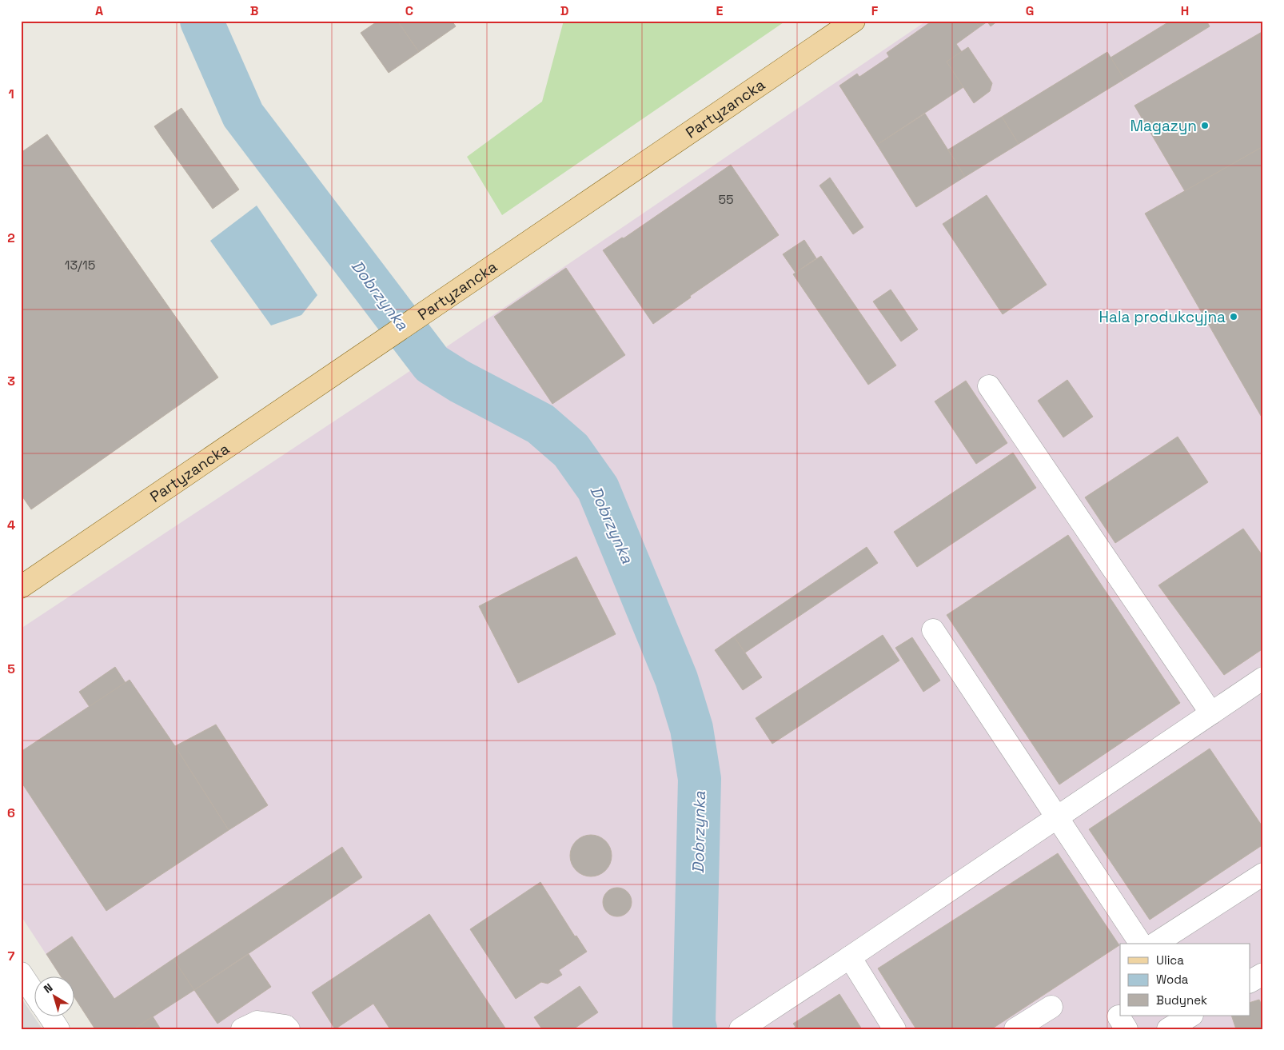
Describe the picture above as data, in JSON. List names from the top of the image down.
{
  "streets": {
    "main road": ["Partyzancka"]
  },
  "water": ["Dobrzynka"],
  "places": ["Magazyn", "Hala produkcyjna"],
  "house_numbers": ["55", "13/15"],
  "legend": ["Ulica", "Woda", "Budynek"],
  "north": "top left",
  "grid": {
    "columns": [
      "A",
      "B",
      "C",
      "D",
      "E",
      "F",
      "G",
      "H"
    ],
    "rows": [
      "1",
      "2",
      "3",
      "4",
      "5",
      "6",
      "7"
    ]
  }
}
